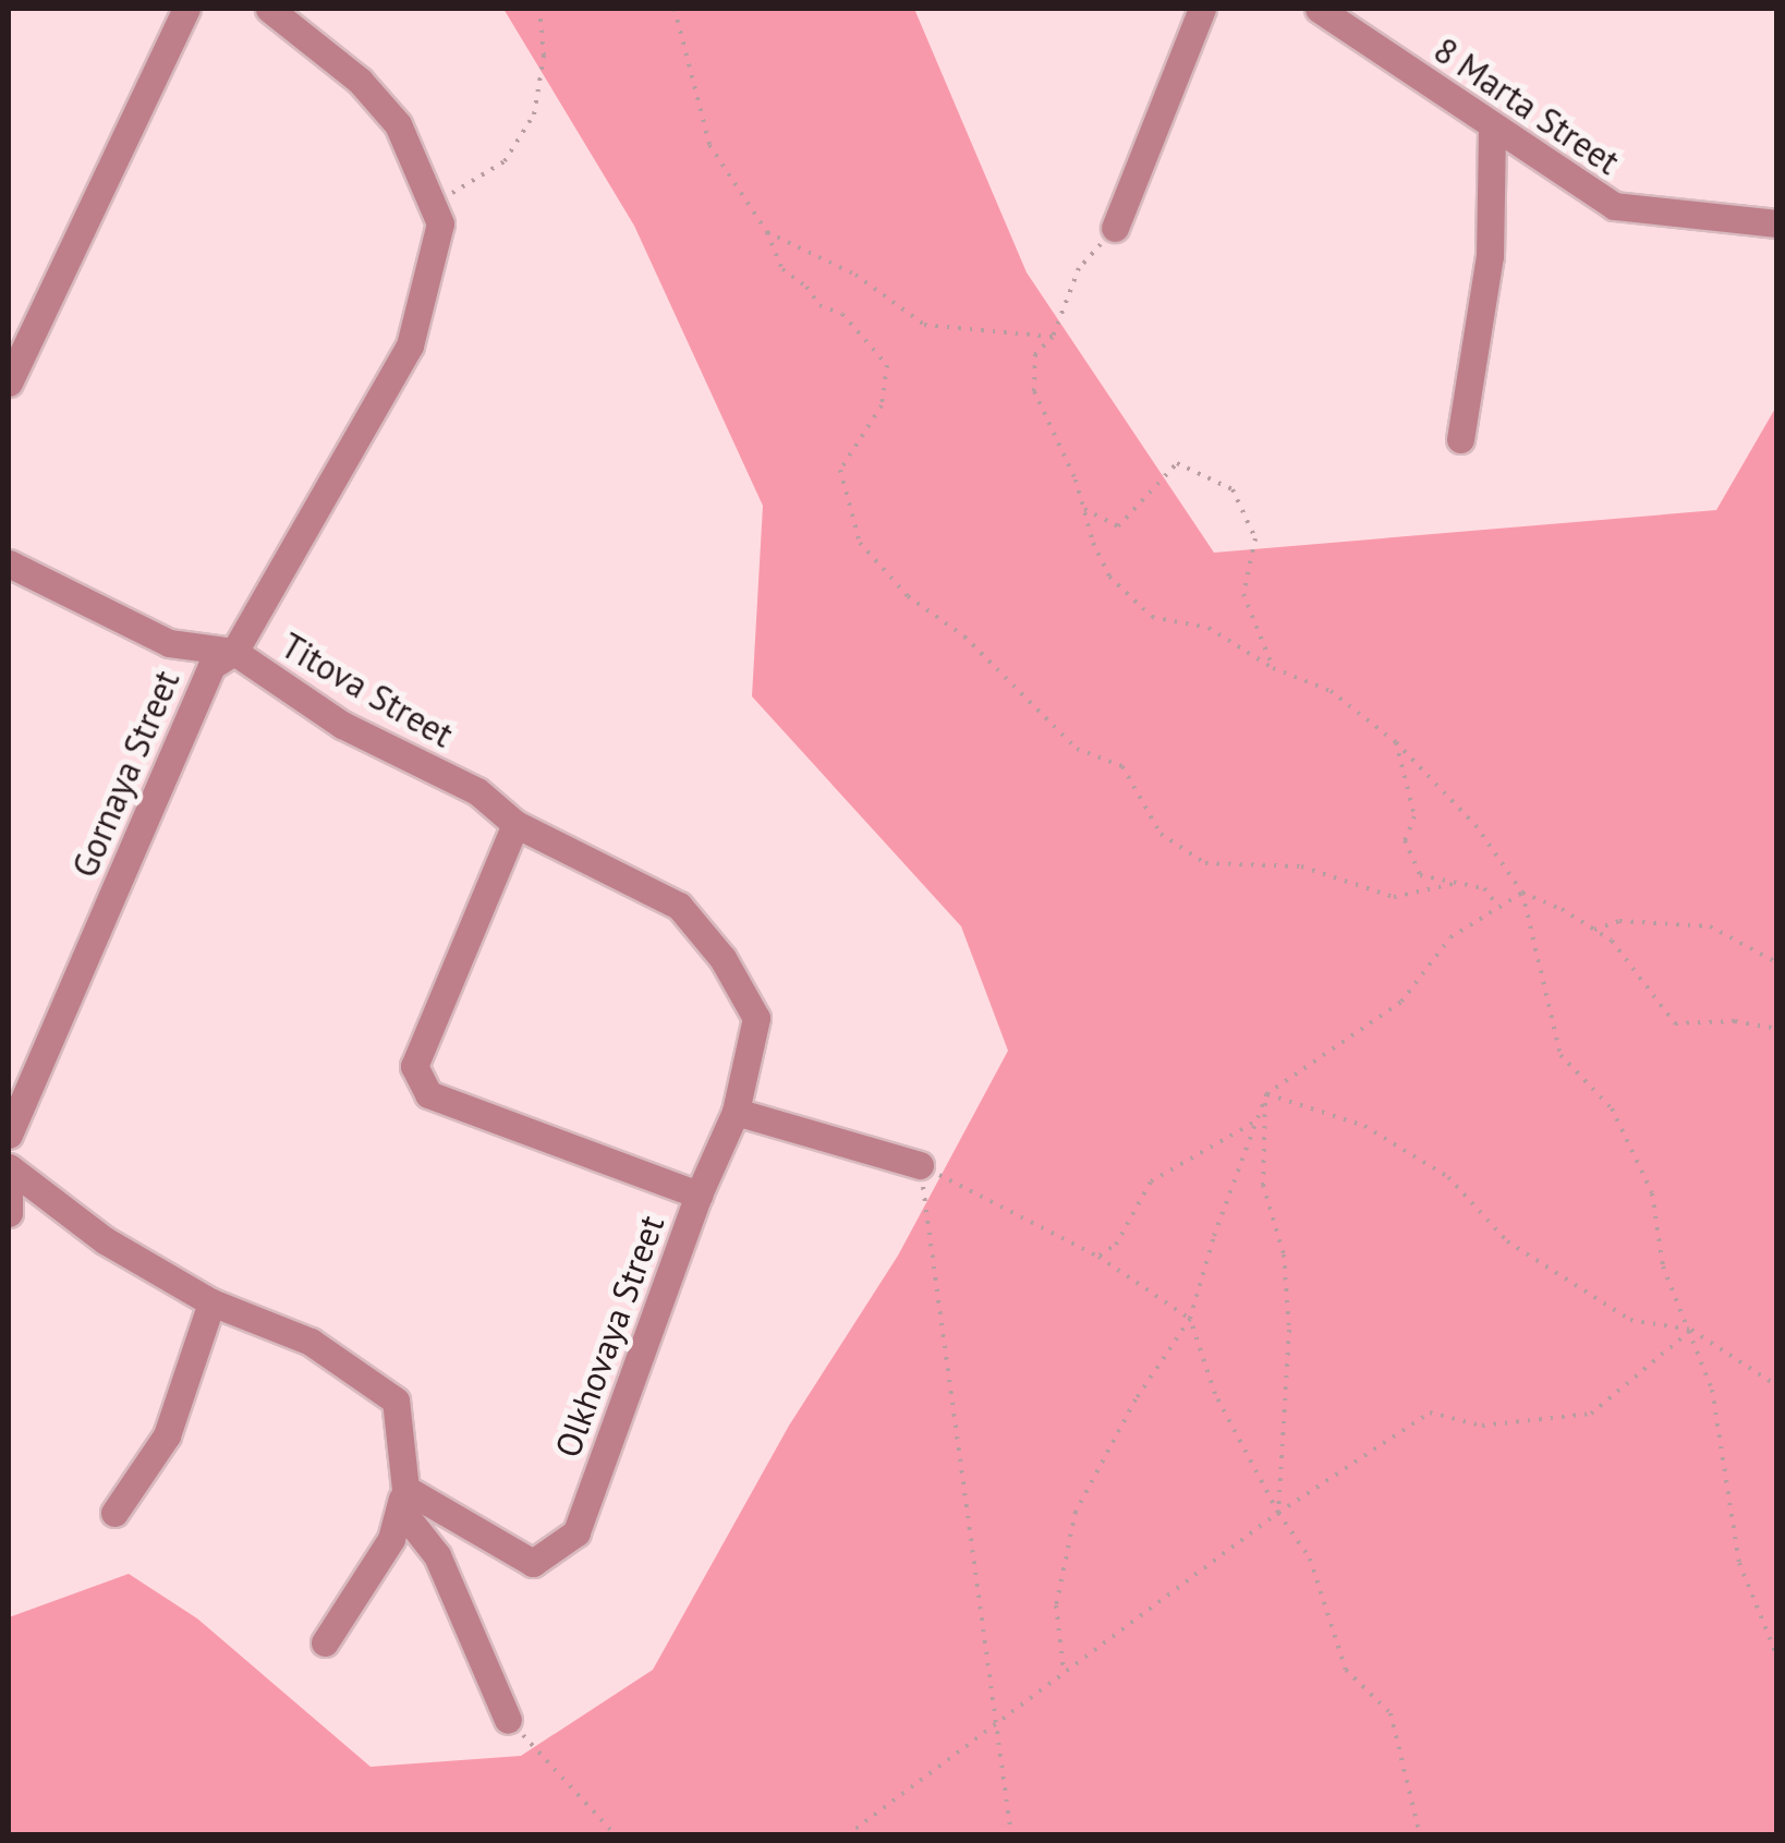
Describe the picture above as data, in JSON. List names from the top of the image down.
{
  "streets": {
    "street": [
      "8 Marta Street",
      "Titova Street",
      "Gornaya Street",
      "Olkhovaya Street"
    ]
  },
  "crossings": [
    ["Titova Street", "Gornaya Street"],
    ["Titova Street", "Olkhovaya Street"]
  ]
}
